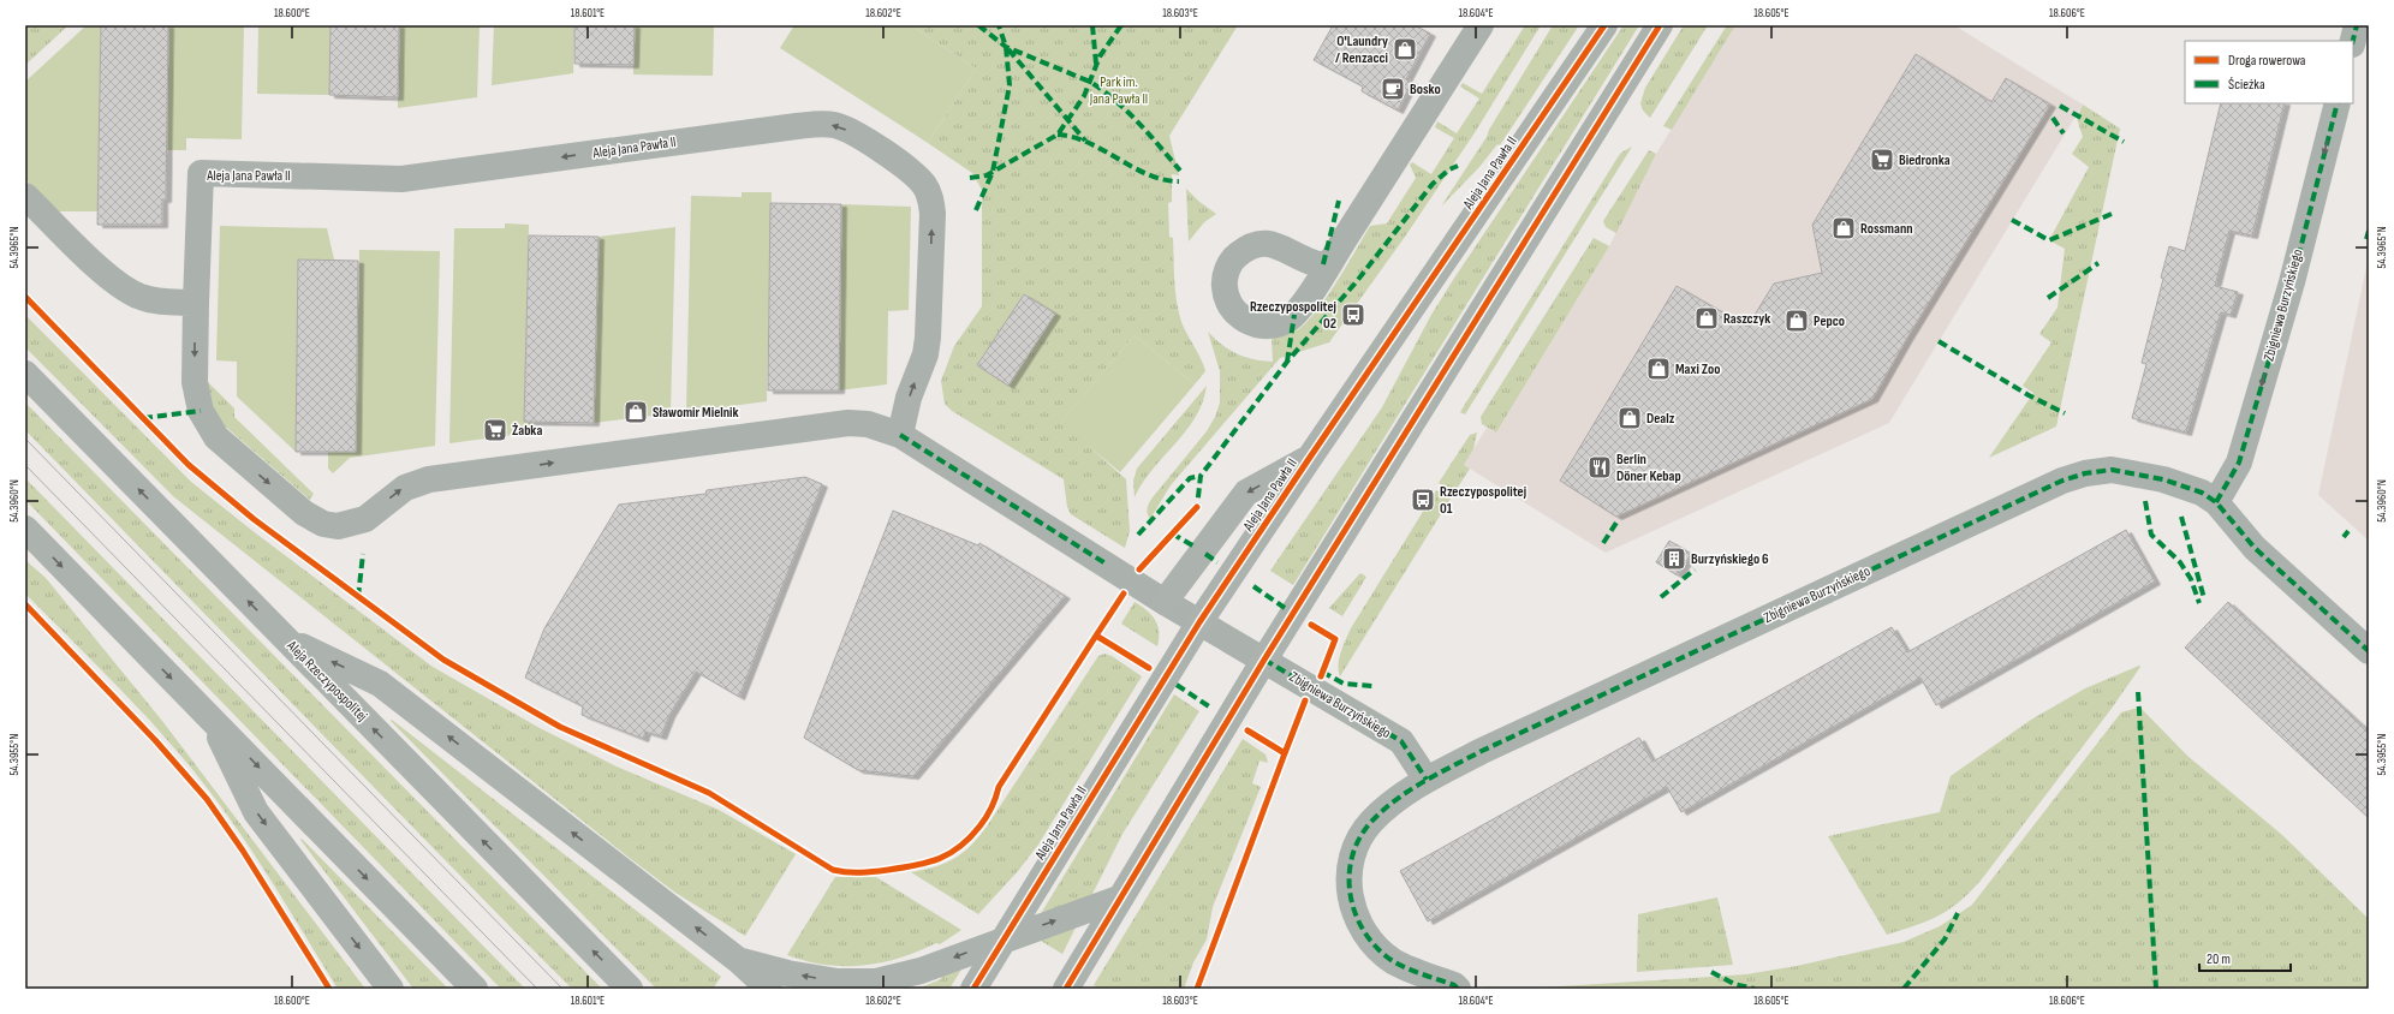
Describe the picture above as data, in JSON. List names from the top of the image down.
{
  "streets": {
    "main road": ["Aleja Jana Pawła II", "Aleja Rzeczypospolitej"],
    "street": ["Zbigniewa Burzyńskiego"]
  },
  "crossings": [
    ["Aleja Jana Pawła II", "Zbigniewa Burzyńskiego"]
  ],
  "parks": ["Park im. Jana Pawła II"],
  "places": {
    "shop": [
      "O'Laundry / Renzacci",
      "Rossmann",
      "Raszczyk",
      "Pepco",
      "Maxi Zoo",
      "Sławomir Mielnik",
      "Dealz"
    ],
    "cafe": ["Bosko"],
    "supermarket": ["Biedronka", "Żabka"],
    "bus stop": ["Rzeczypospolitej 02", "Rzeczypospolitej 01"],
    "restaurant": ["Berlin Döner Kebap"],
    "building": ["Burzyńskiego 6"]
  },
  "legend": ["Droga rowerowa", "Ścieżka"],
  "scale_bar": "20 m",
  "coordinates": [
    "18.600°E",
    "18.601°E",
    "18.602°E",
    "18.603°E",
    "18.604°E",
    "18.605°E",
    "18.606°E",
    "54.3965°N",
    "54.3960°N",
    "54.3955°N"
  ]
}
